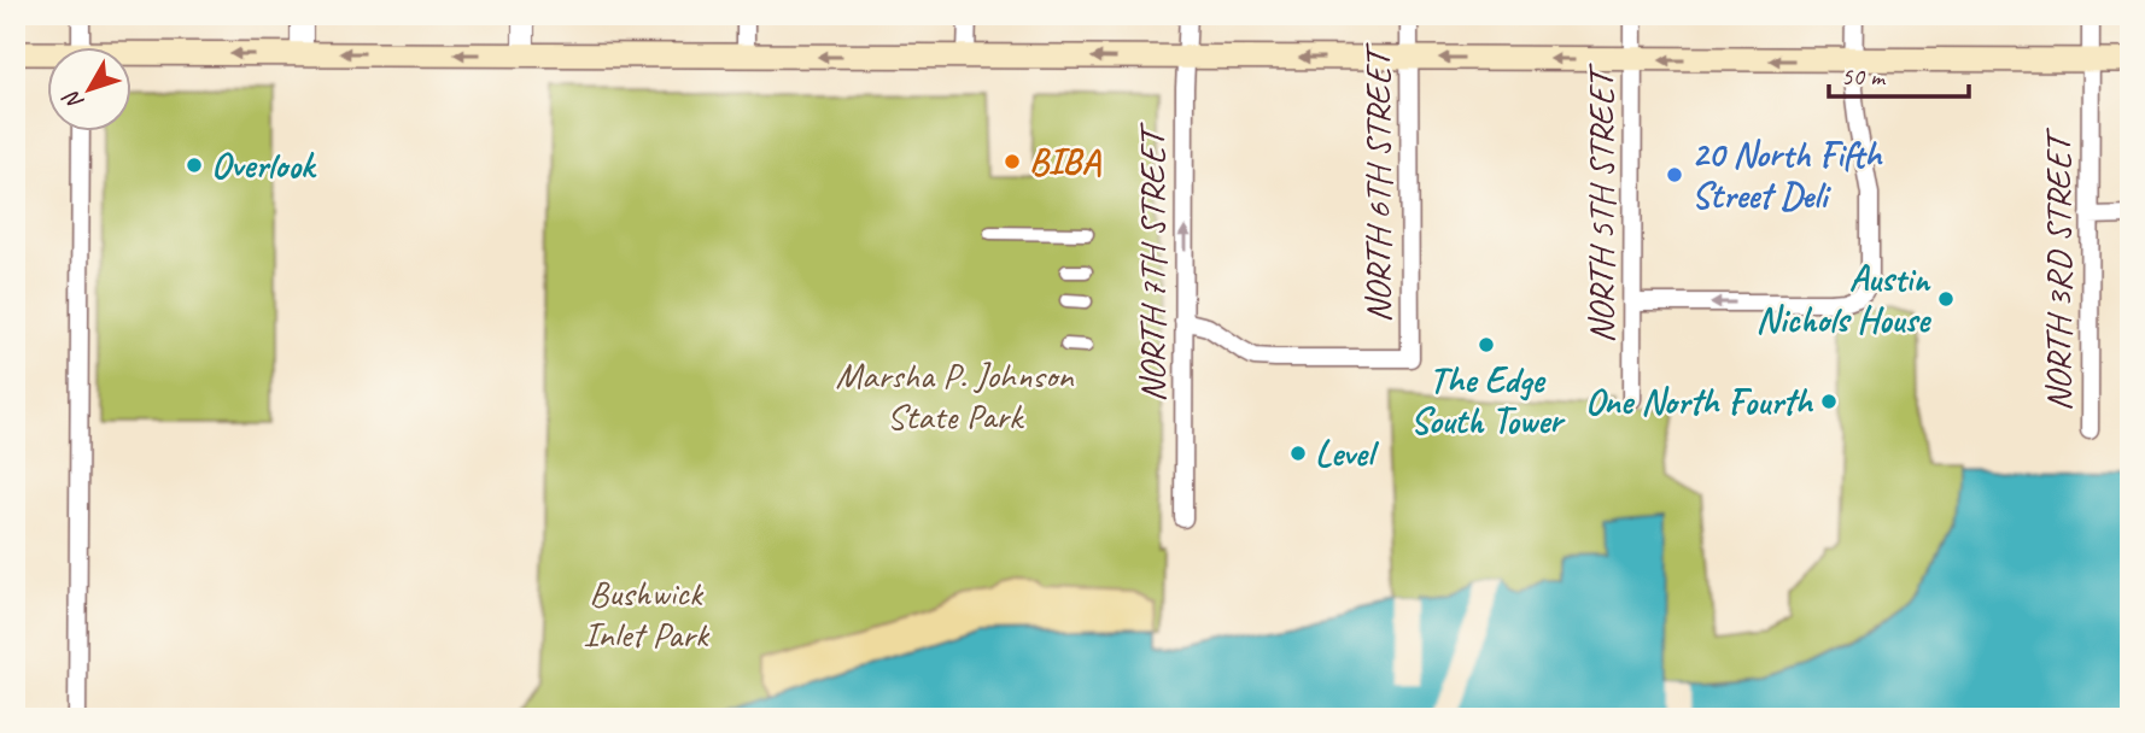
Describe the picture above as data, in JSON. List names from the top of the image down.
{
  "streets": {
    "street": [
      "NORTH 6TH STREET",
      "NORTH 5TH STREET",
      "NORTH 7TH STREET",
      "NORTH 3RD STREET"
    ]
  },
  "crossings": [
    ["NORTH 6TH STREET", "NORTH 7TH STREET"]
  ],
  "one_way": ["NORTH 7TH STREET"],
  "parks": ["Marsha P. Johnson State Park", "Bushwick Inlet Park"],
  "places": [
    "BIBA",
    "Overlook",
    "20 North Fifth Street Deli",
    "Austin Nichols House",
    "The Edge South Tower",
    "One North Fourth",
    "Level"
  ],
  "scale_bar": "50 m",
  "north": "bottom left"
}
